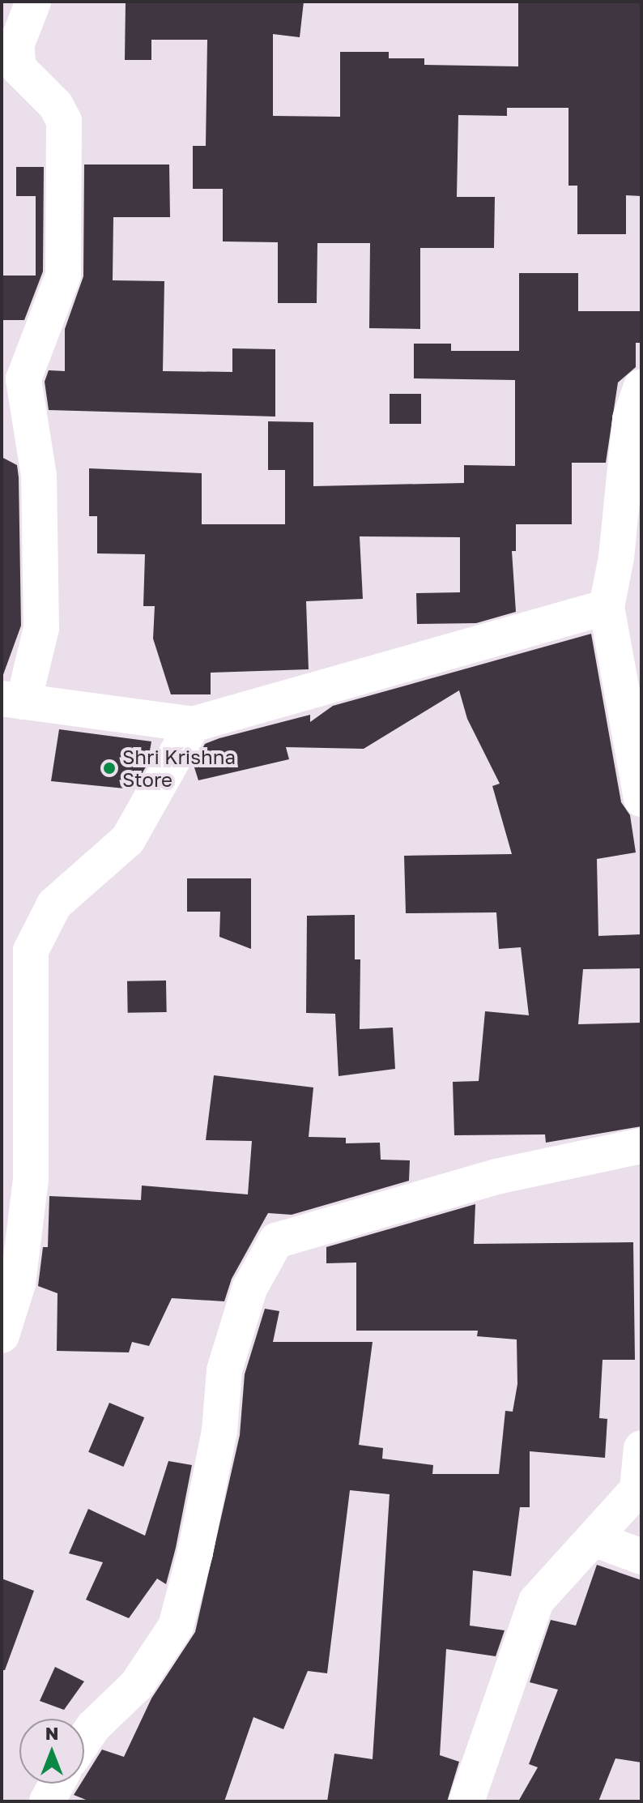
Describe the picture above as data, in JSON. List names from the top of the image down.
{
  "places": ["Shri Krishna Store"],
  "north": "top"
}
